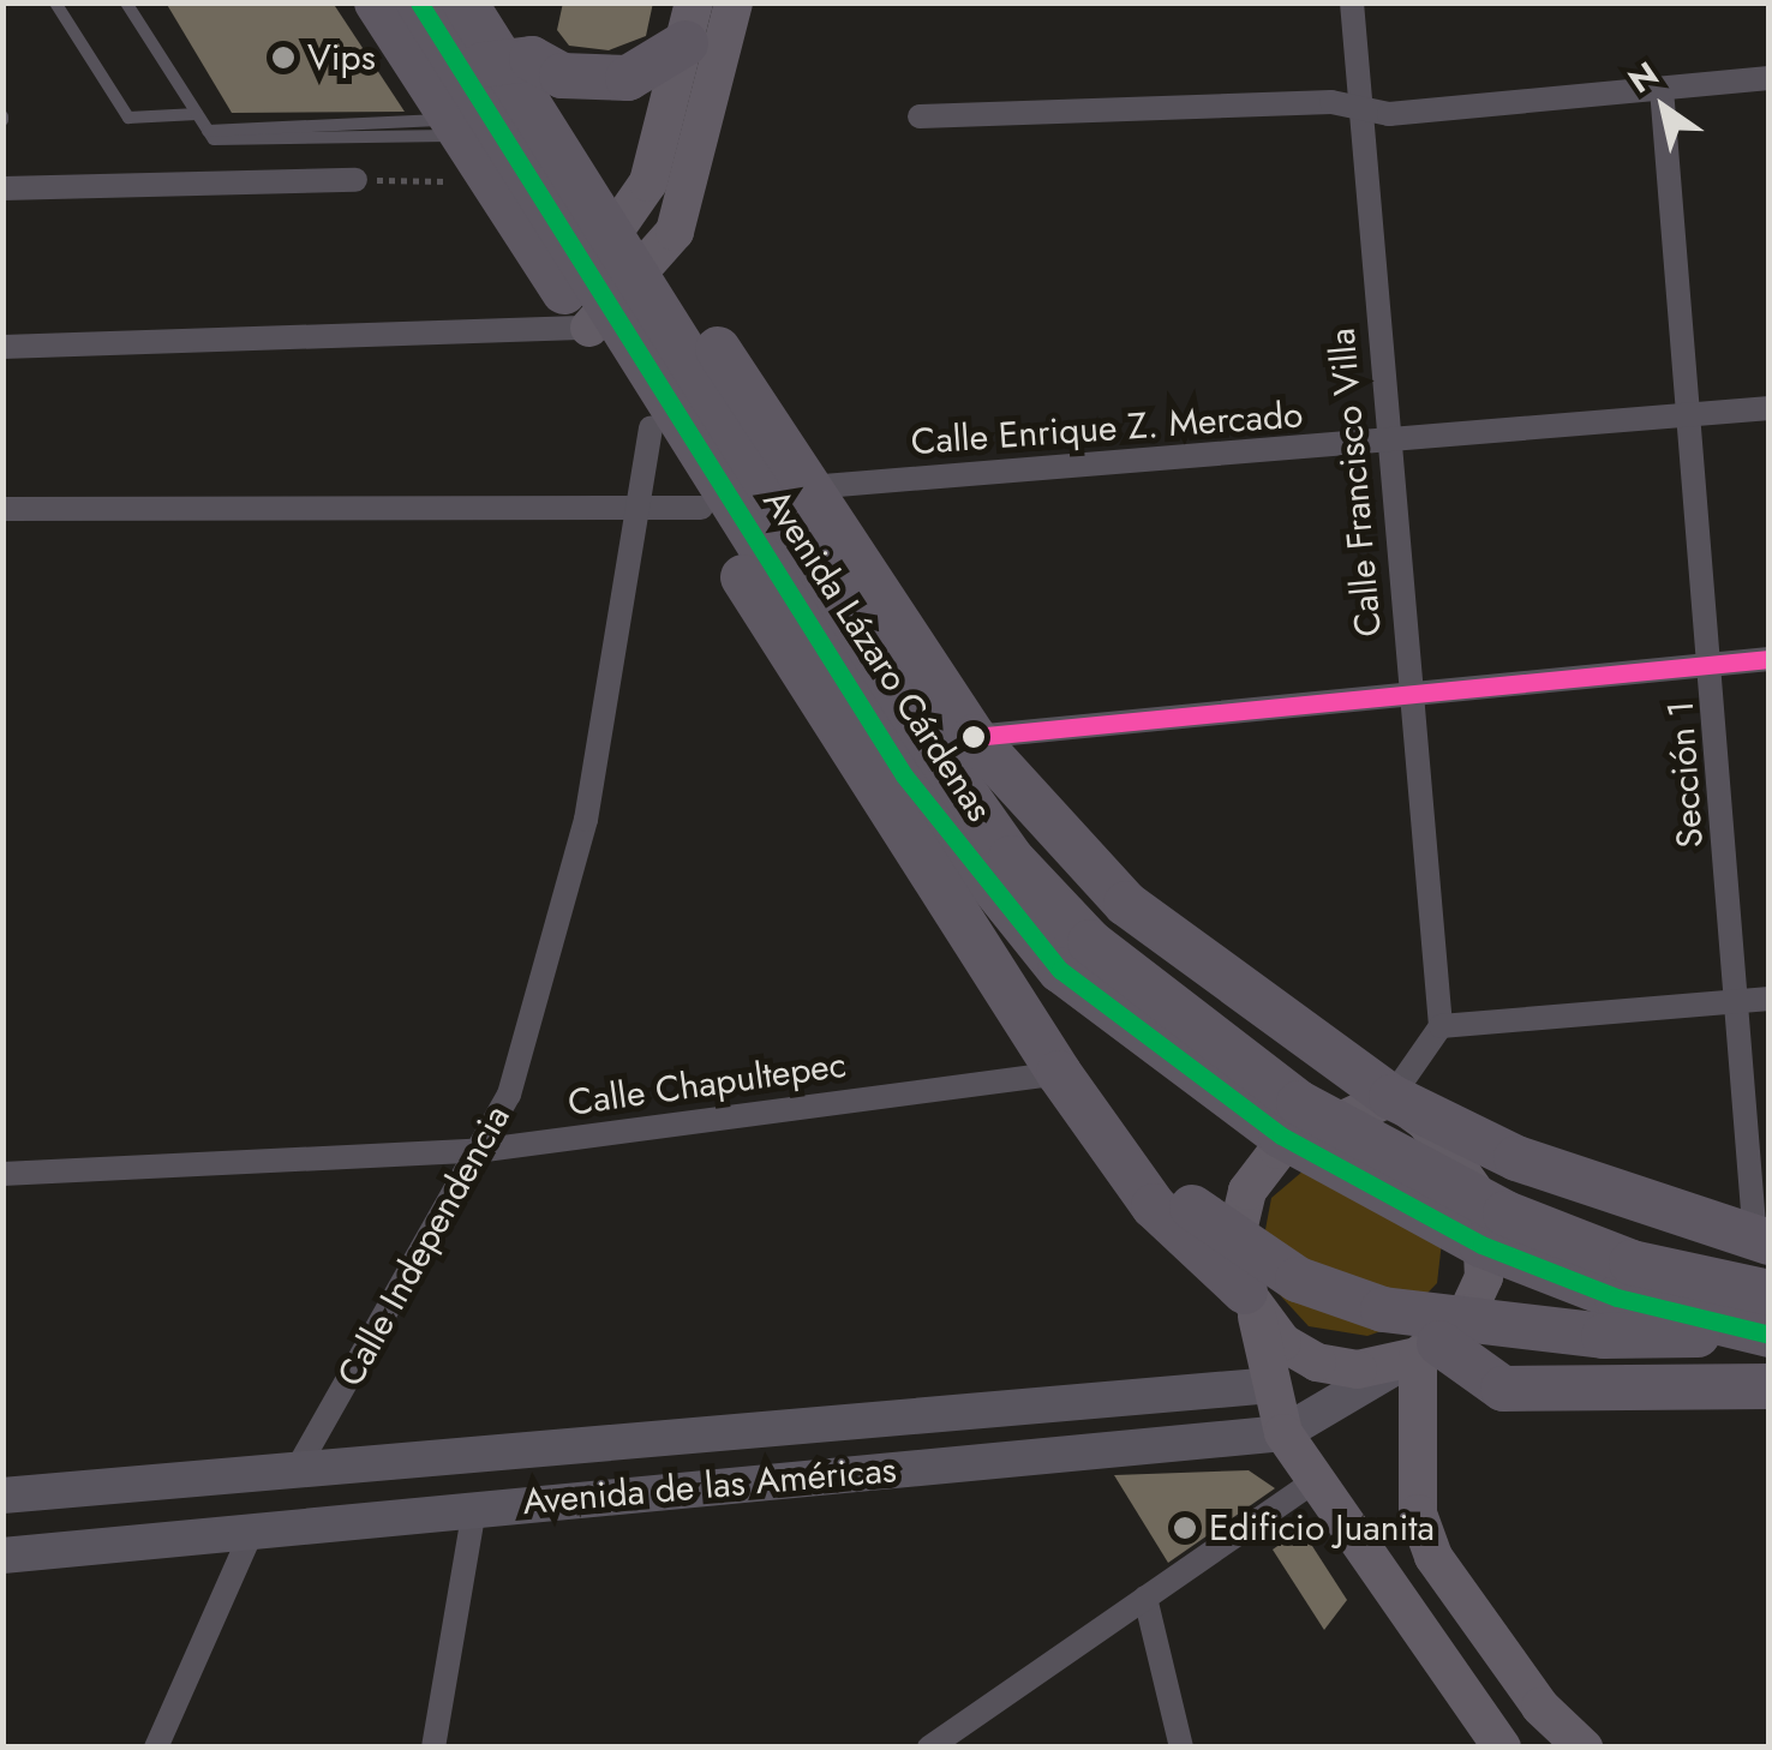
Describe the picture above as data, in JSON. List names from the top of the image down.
{
  "streets": {
    "highway": ["Avenida Lázaro Cárdenas"],
    "main road": ["Calle Independencia", "Avenida de las Américas"],
    "street": [
      "Calle Enrique Z. Mercado",
      "Calle Francisco Villa",
      "Sección 1",
      "Calle Chapultepec"
    ]
  },
  "crossings": [
    ["Calle Enrique Z. Mercado", "Calle Francisco Villa"],
    ["Calle Enrique Z. Mercado", "Sección 1"],
    ["Calle Chapultepec", "Calle Independencia"],
    ["Calle Independencia", "Avenida de las Américas"]
  ],
  "places": ["Vips", "Edificio Juanita"],
  "north": "top left"
}
